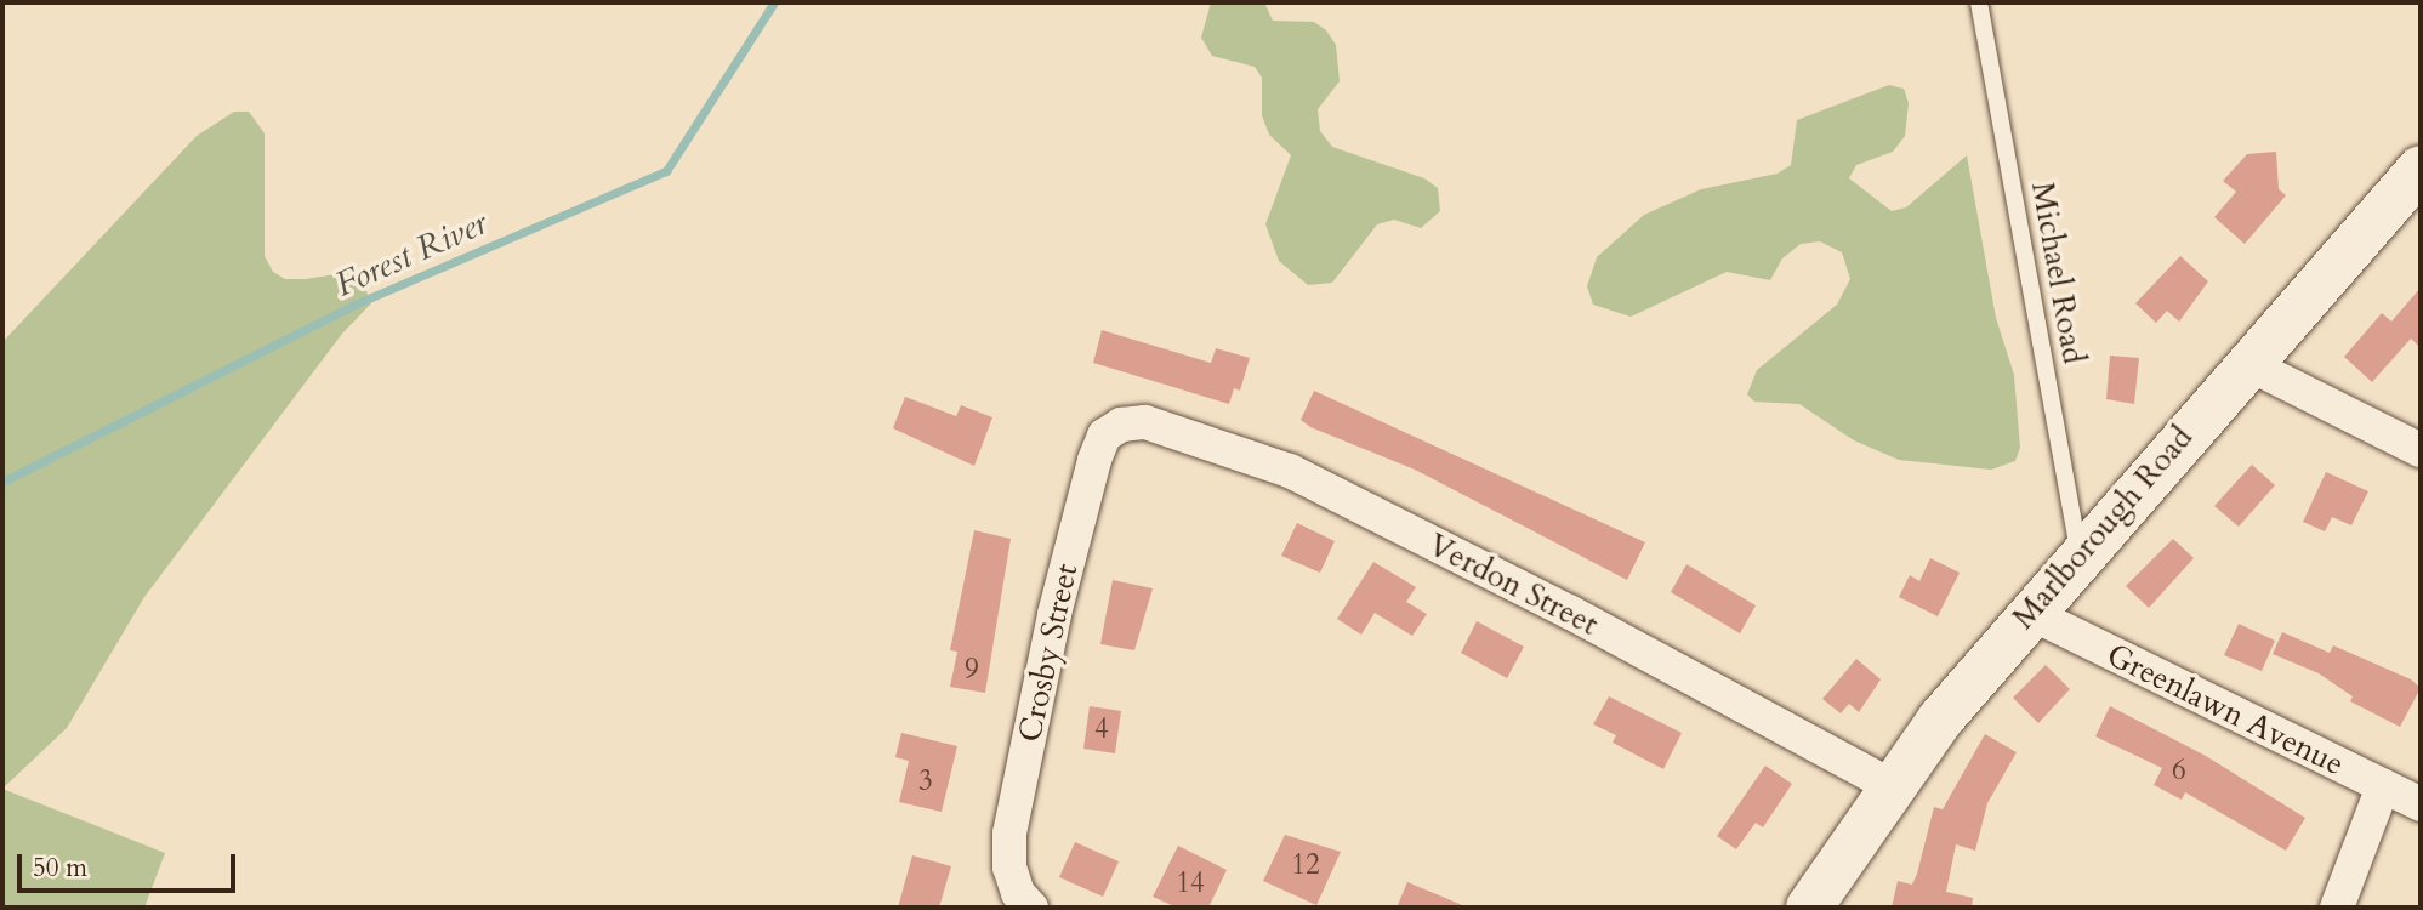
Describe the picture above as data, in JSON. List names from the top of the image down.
{
  "streets": {
    "street": [
      "Marlborough Road",
      "Verdon Street",
      "Crosby Street",
      "Greenlawn Avenue"
    ],
    "lane": ["Michael Road"]
  },
  "crossings": [
    ["Michael Road", "Marlborough Road"],
    ["Marlborough Road", "Verdon Street"],
    ["Marlborough Road", "Greenlawn Avenue"],
    ["Verdon Street", "Crosby Street"]
  ],
  "water": ["Forest River"],
  "house_numbers": [
    "9",
    "4",
    "6",
    "3",
    "12",
    "14"
  ],
  "scale_bar": "50 m"
}
